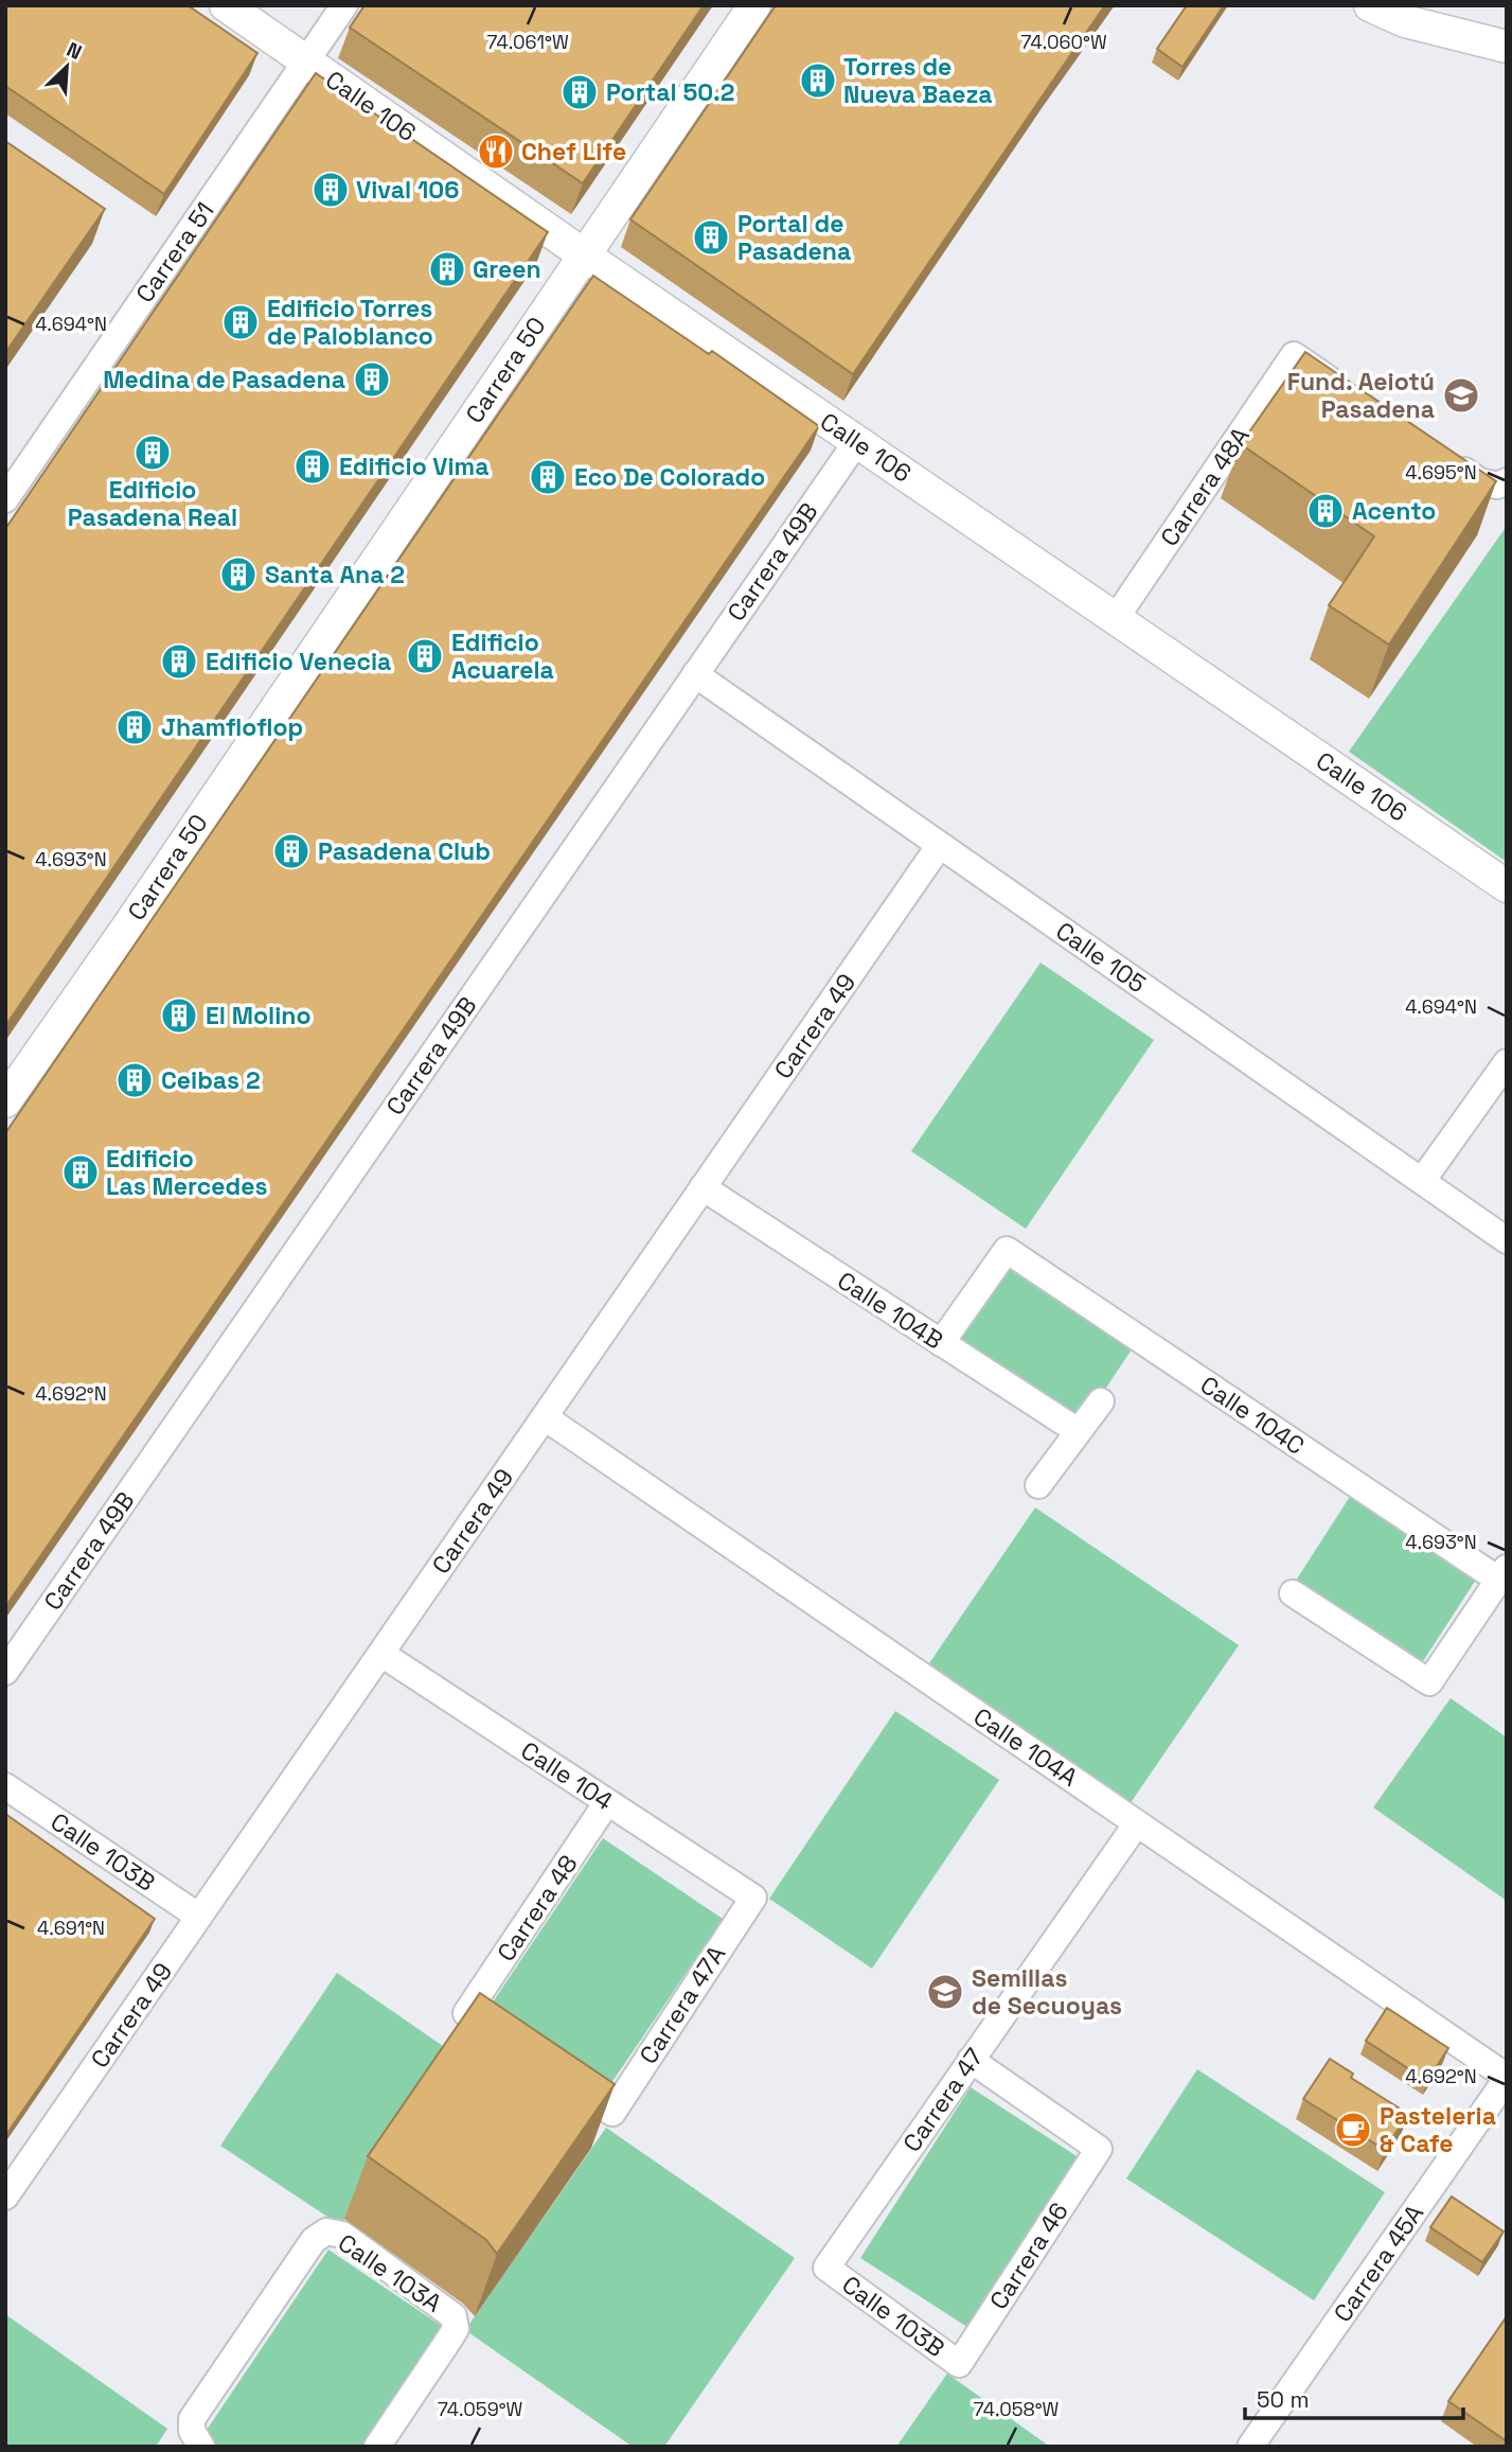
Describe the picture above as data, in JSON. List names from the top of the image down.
{
  "streets": {
    "street": [
      "Calle 106",
      "Carrera 51",
      "Carrera 50",
      "Carrera 48A",
      "Carrera 49B",
      "Calle 105",
      "Carrera 49",
      "Calle 104B",
      "Calle 104C",
      "Calle 104A",
      "Calle 104",
      "Calle 103B",
      "Carrera 48",
      "Carrera 47A",
      "Carrera 47",
      "Carrera 46",
      "Carrera 45A",
      "Calle 103A"
    ]
  },
  "crossings": [
    ["Calle 106", "Carrera 51"],
    ["Calle 106", "Carrera 50"],
    ["Calle 106", "Carrera 48A"],
    ["Calle 106", "Carrera 49B"],
    ["Carrera 49B", "Calle 105"],
    ["Calle 105", "Carrera 49"],
    ["Carrera 49", "Calle 104B"],
    ["Carrera 49", "Calle 104A"],
    ["Carrera 49", "Calle 104"],
    ["Carrera 49", "Calle 103B"],
    ["Calle 104B", "Calle 104C"],
    ["Calle 104A", "Carrera 47"],
    ["Calle 104A", "Carrera 45A"],
    ["Calle 104", "Carrera 48"],
    ["Calle 104", "Carrera 47A"],
    ["Calle 103B", "Carrera 47"],
    ["Calle 103B", "Carrera 46"],
    ["Carrera 47", "Carrera 46"]
  ],
  "places": {
    "building": [
      "Torres de Nueva Baeza",
      "Portal 50.2",
      "Vival 106",
      "Portal de Pasadena",
      "Green",
      "Edificio Torres de Paloblanco",
      "Medina de Pasadena",
      "Edificio Pasadena Real",
      "Edificio Vima",
      "Eco De Colorado",
      "Acento",
      "Santa Ana 2",
      "Edificio Acuarela",
      "Edificio Venecia",
      "Jhamfloflop",
      "Pasadena Club",
      "El Molino",
      "Ceibas 2",
      "Edificio Las Mercedes"
    ],
    "restaurant": ["Chef Life"],
    "school or university": ["Fund. Aeiotú Pasadena", "Semillas de Secuoyas"],
    "cafe": ["Pasteleria & Cafe"]
  },
  "scale_bar": "50 m",
  "north": "top right",
  "coordinates": [
    "74.061°W",
    "74.060°W",
    "4.694°N",
    "4.695°N",
    "4.693°N",
    "4.692°N",
    "4.691°N",
    "74.059°W",
    "74.058°W"
  ]
}
